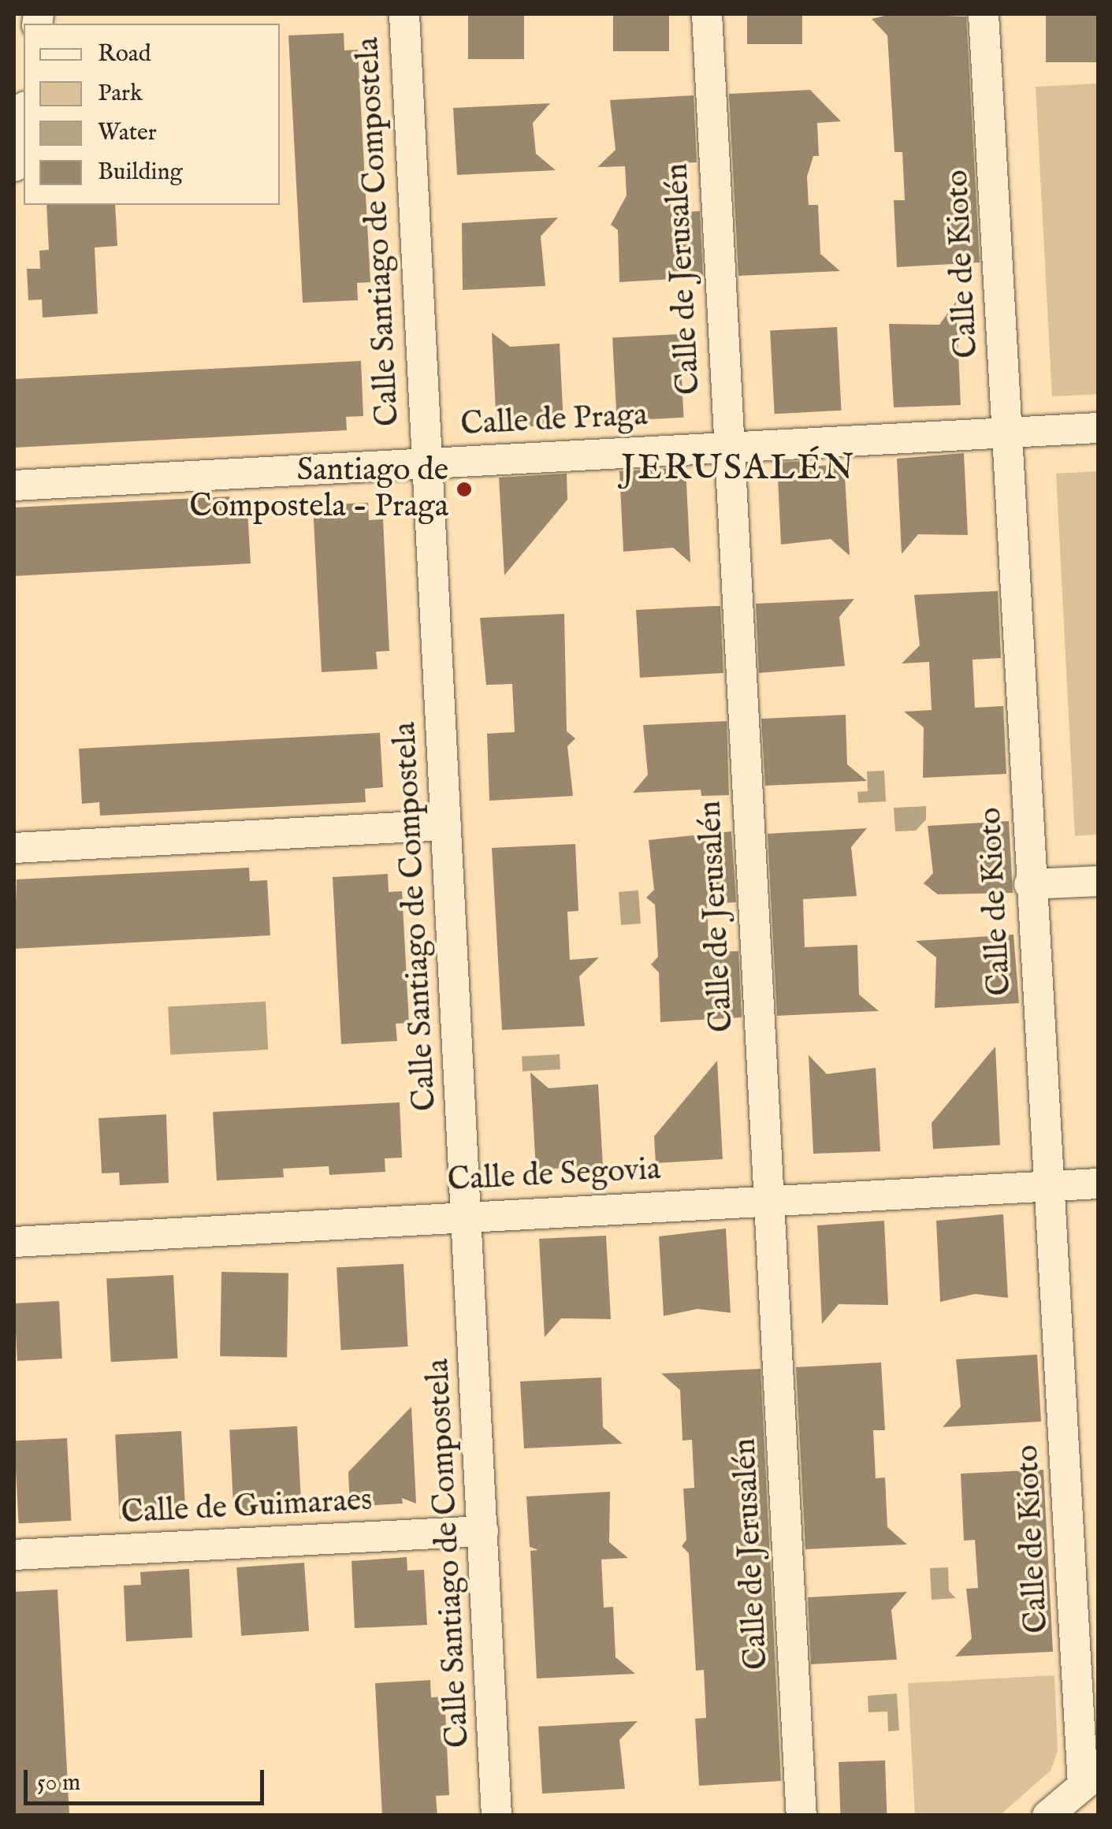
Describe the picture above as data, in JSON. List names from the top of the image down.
{
  "streets": {
    "street": [
      "Calle Santiago de Compostela",
      "Calle de Kioto",
      "Calle de Jerusalén",
      "Calle de Praga",
      "Calle de Segovia",
      "Calle de Guimaraes"
    ]
  },
  "crossings": [
    ["Calle Santiago de Compostela", "Calle de Praga"],
    ["Calle Santiago de Compostela", "Calle de Segovia"],
    ["Calle Santiago de Compostela", "Calle de Guimaraes"],
    ["Calle de Kioto", "Calle de Praga"],
    ["Calle de Kioto", "Calle de Segovia"],
    ["Calle de Jerusalén", "Calle de Praga"],
    ["Calle de Jerusalén", "Calle de Segovia"]
  ],
  "districts": ["JERUSALÉN"],
  "places": ["Santiago de Compostela - Praga"],
  "legend": [
    "Road",
    "Park",
    "Water",
    "Building"
  ],
  "scale_bar": "50 m"
}
